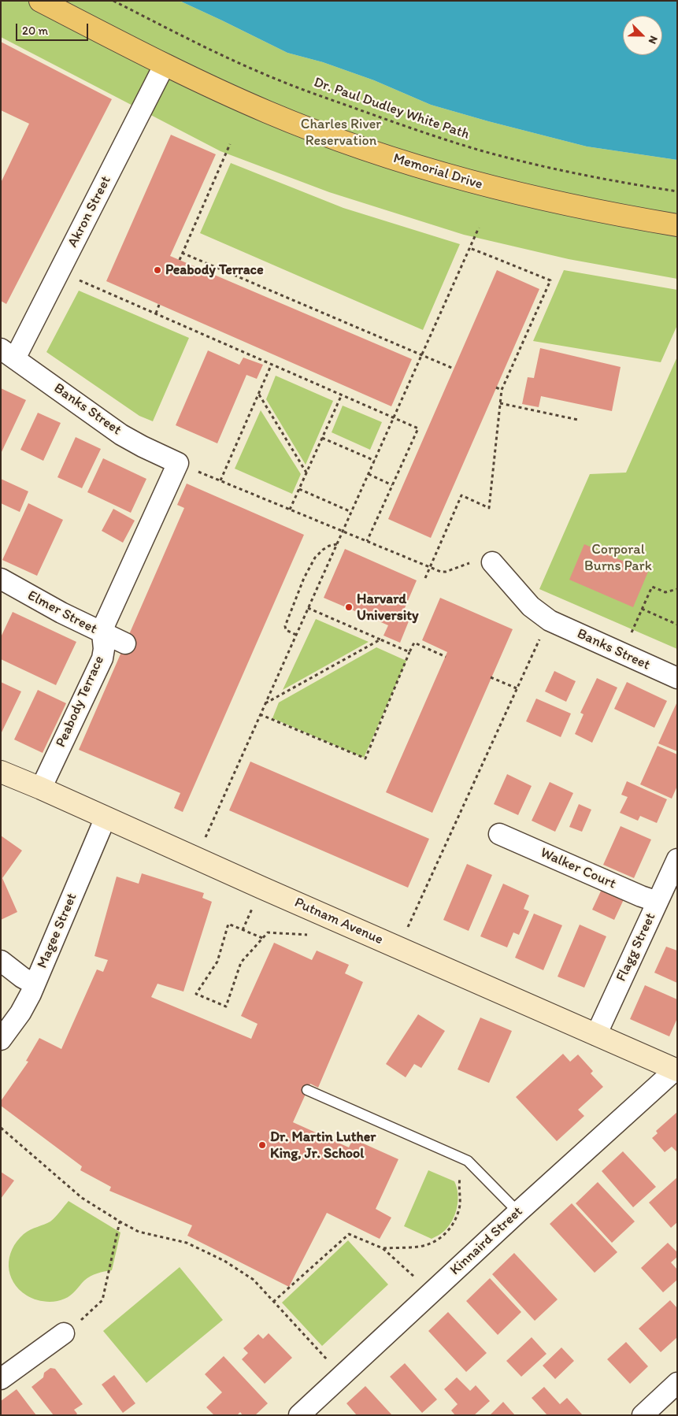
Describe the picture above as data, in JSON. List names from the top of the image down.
{
  "streets": {
    "highway": ["Memorial Drive"],
    "main road": ["Putnam Avenue"],
    "street": [
      "Akron Street",
      "Banks Street",
      "Elmer Street",
      "Peabody Terrace",
      "Walker Court",
      "Magee Street",
      "Flagg Street",
      "Kinnaird Street"
    ],
    "path": ["Dr. Paul Dudley White Path"]
  },
  "crossings": [
    ["Memorial Drive", "Akron Street"],
    ["Akron Street", "Banks Street"],
    ["Banks Street", "Peabody Terrace"],
    ["Elmer Street", "Peabody Terrace"],
    ["Peabody Terrace", "Putnam Avenue"],
    ["Walker Court", "Flagg Street"],
    ["Putnam Avenue", "Magee Street"],
    ["Putnam Avenue", "Flagg Street"],
    ["Putnam Avenue", "Kinnaird Street"]
  ],
  "parks": ["Charles River Reservation", "Corporal Burns Park"],
  "places": ["Peabody Terrace", "Harvard University", "Dr. Martin Luther King, Jr. School"],
  "scale_bar": "20 m",
  "north": "bottom right"
}
